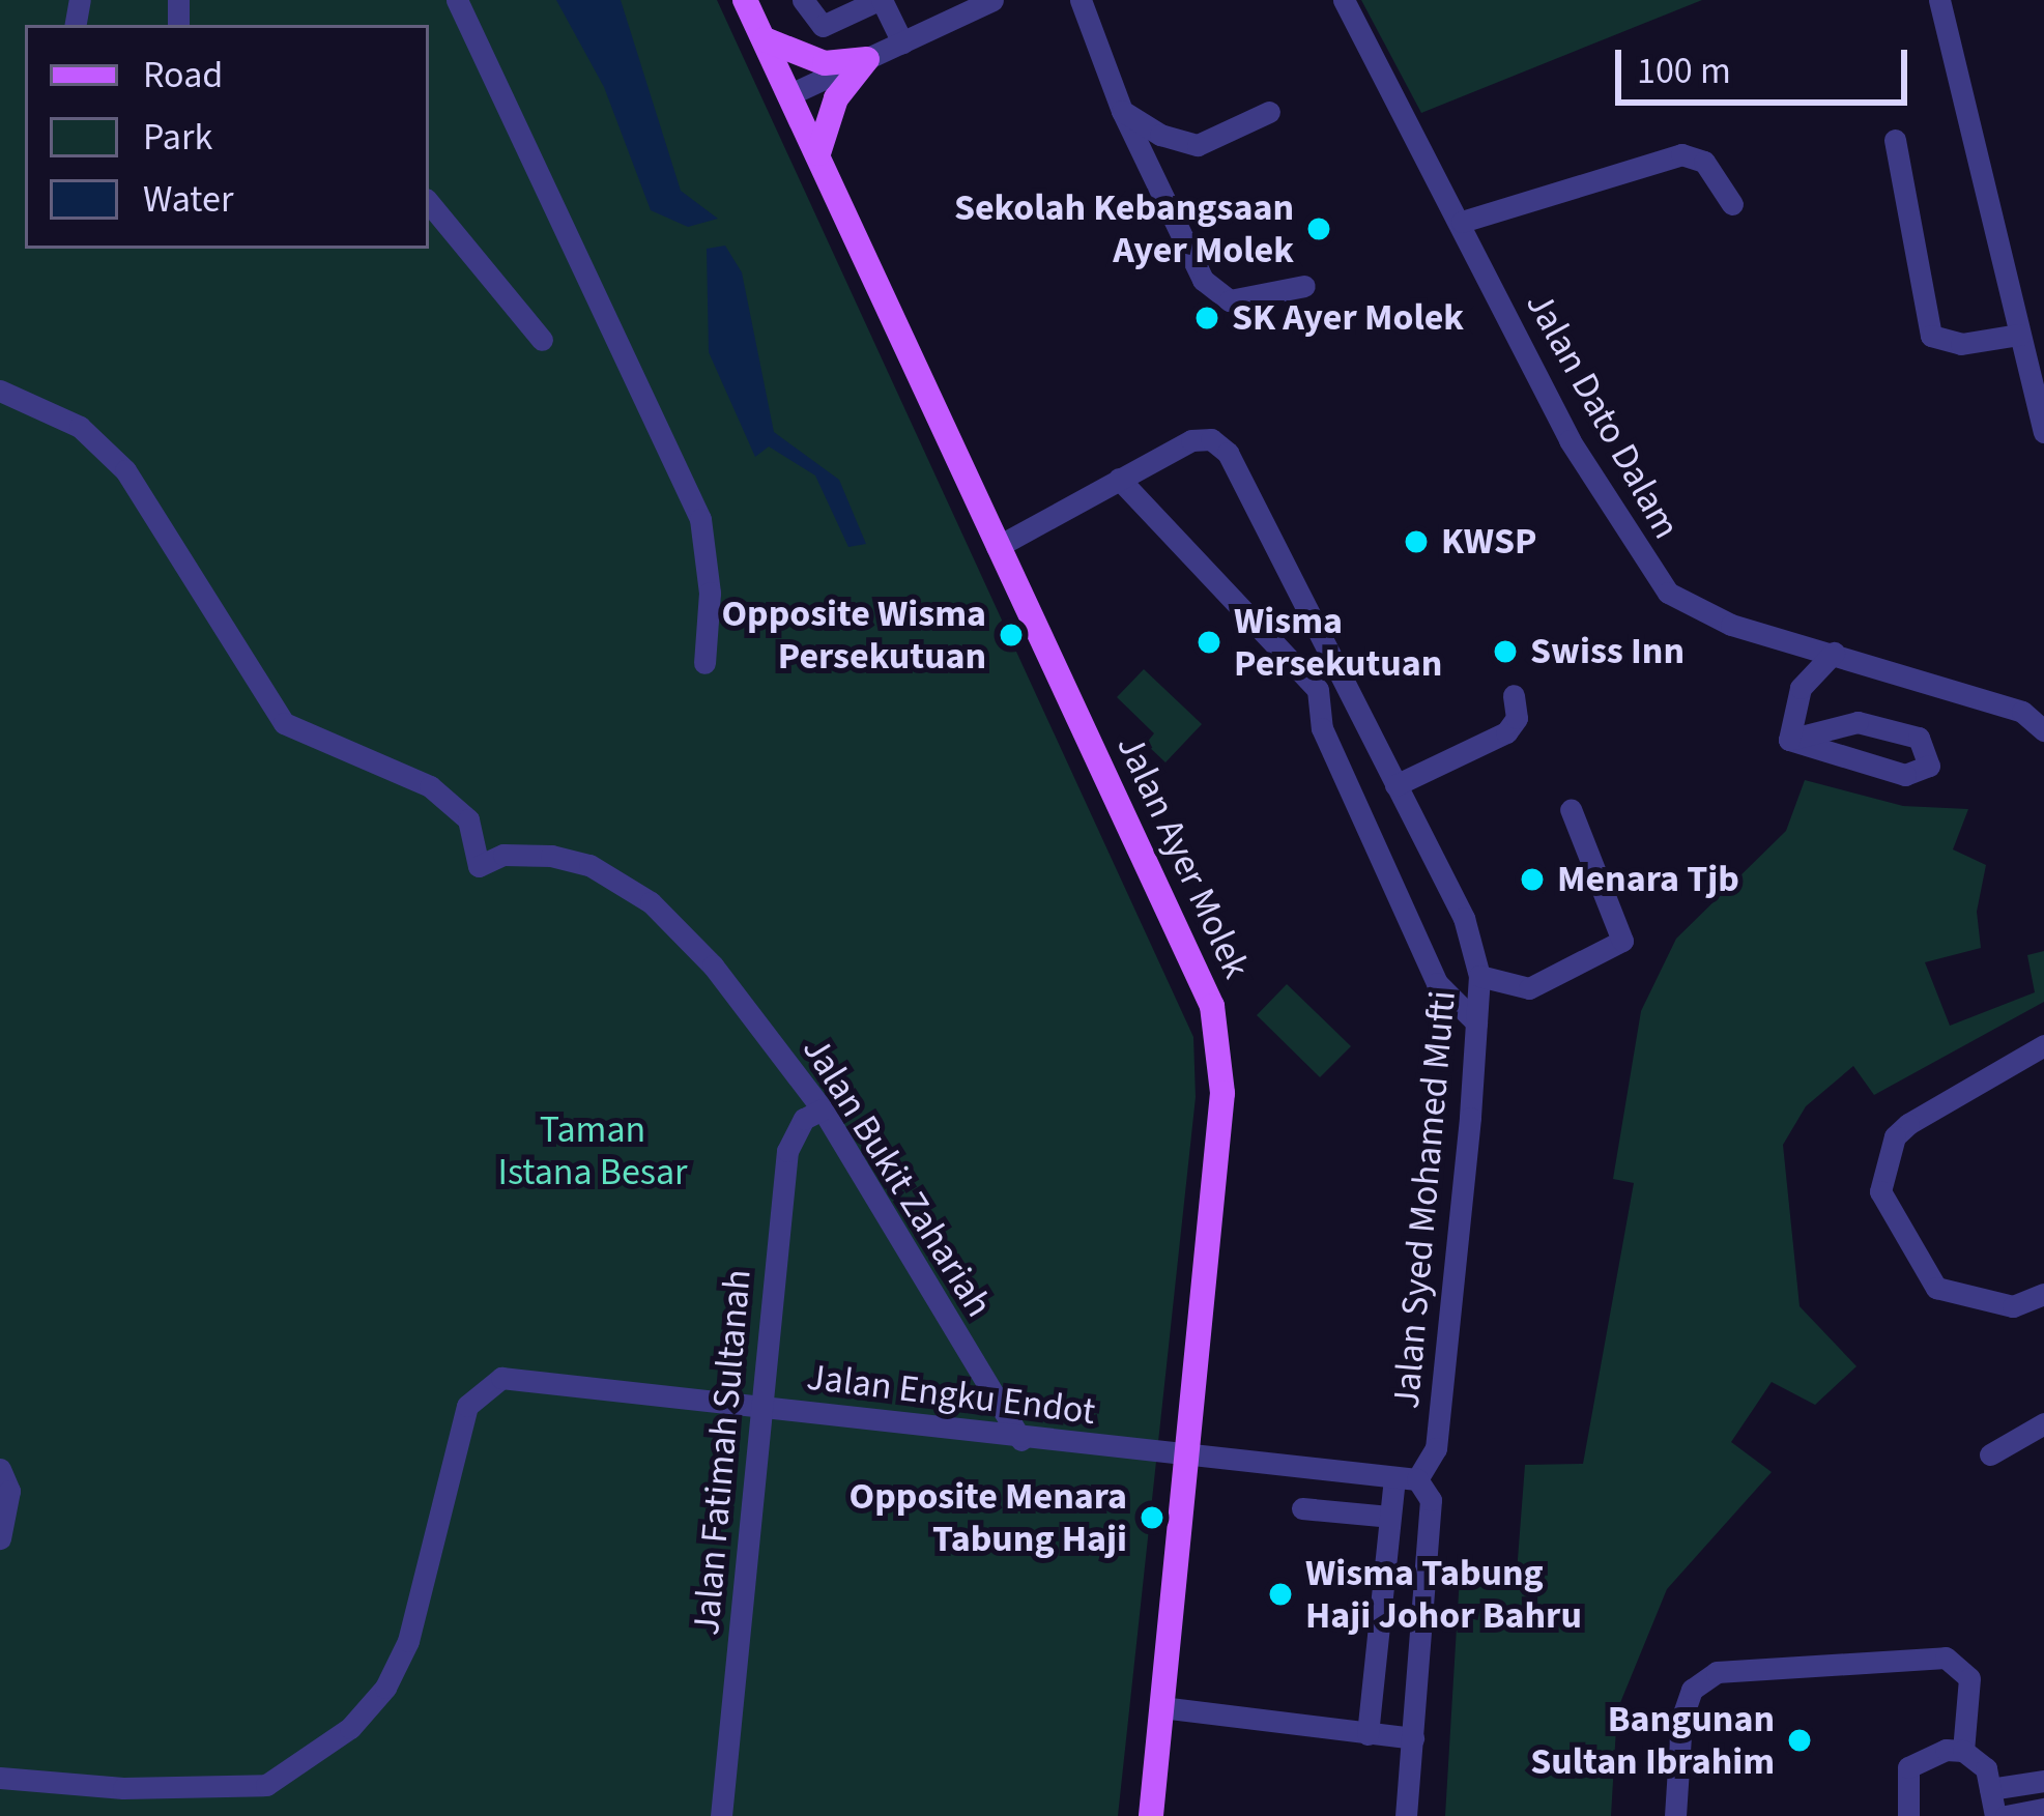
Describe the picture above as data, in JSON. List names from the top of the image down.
{
  "streets": {
    "main road": ["Jalan Ayer Molek"],
    "street": [
      "Jalan Dato Dalam",
      "Jalan Bukit Zahariah",
      "Jalan Syed Mohamed Mufti",
      "Jalan Engku Endot",
      "Jalan Fatimah Sultanah"
    ]
  },
  "crossings": [
    ["Jalan Ayer Molek", "Jalan Syed Mohamed Mufti"],
    ["Jalan Ayer Molek", "Jalan Engku Endot"],
    ["Jalan Bukit Zahariah", "Jalan Engku Endot"],
    ["Jalan Bukit Zahariah", "Jalan Fatimah Sultanah"],
    ["Jalan Syed Mohamed Mufti", "Jalan Engku Endot"],
    ["Jalan Engku Endot", "Jalan Fatimah Sultanah"]
  ],
  "parks": ["Taman Istana Besar"],
  "places": [
    "Sekolah Kebangsaan Ayer Molek",
    "SK Ayer Molek",
    "KWSP",
    "Opposite Wisma Persekutuan",
    "Wisma Persekutuan",
    "Swiss Inn",
    "Menara Tjb",
    "Opposite Menara Tabung Haji",
    "Wisma Tabung Haji Johor Bahru",
    "Bangunan Sultan Ibrahim"
  ],
  "legend": ["Road", "Park", "Water"],
  "scale_bar": "100 m"
}
